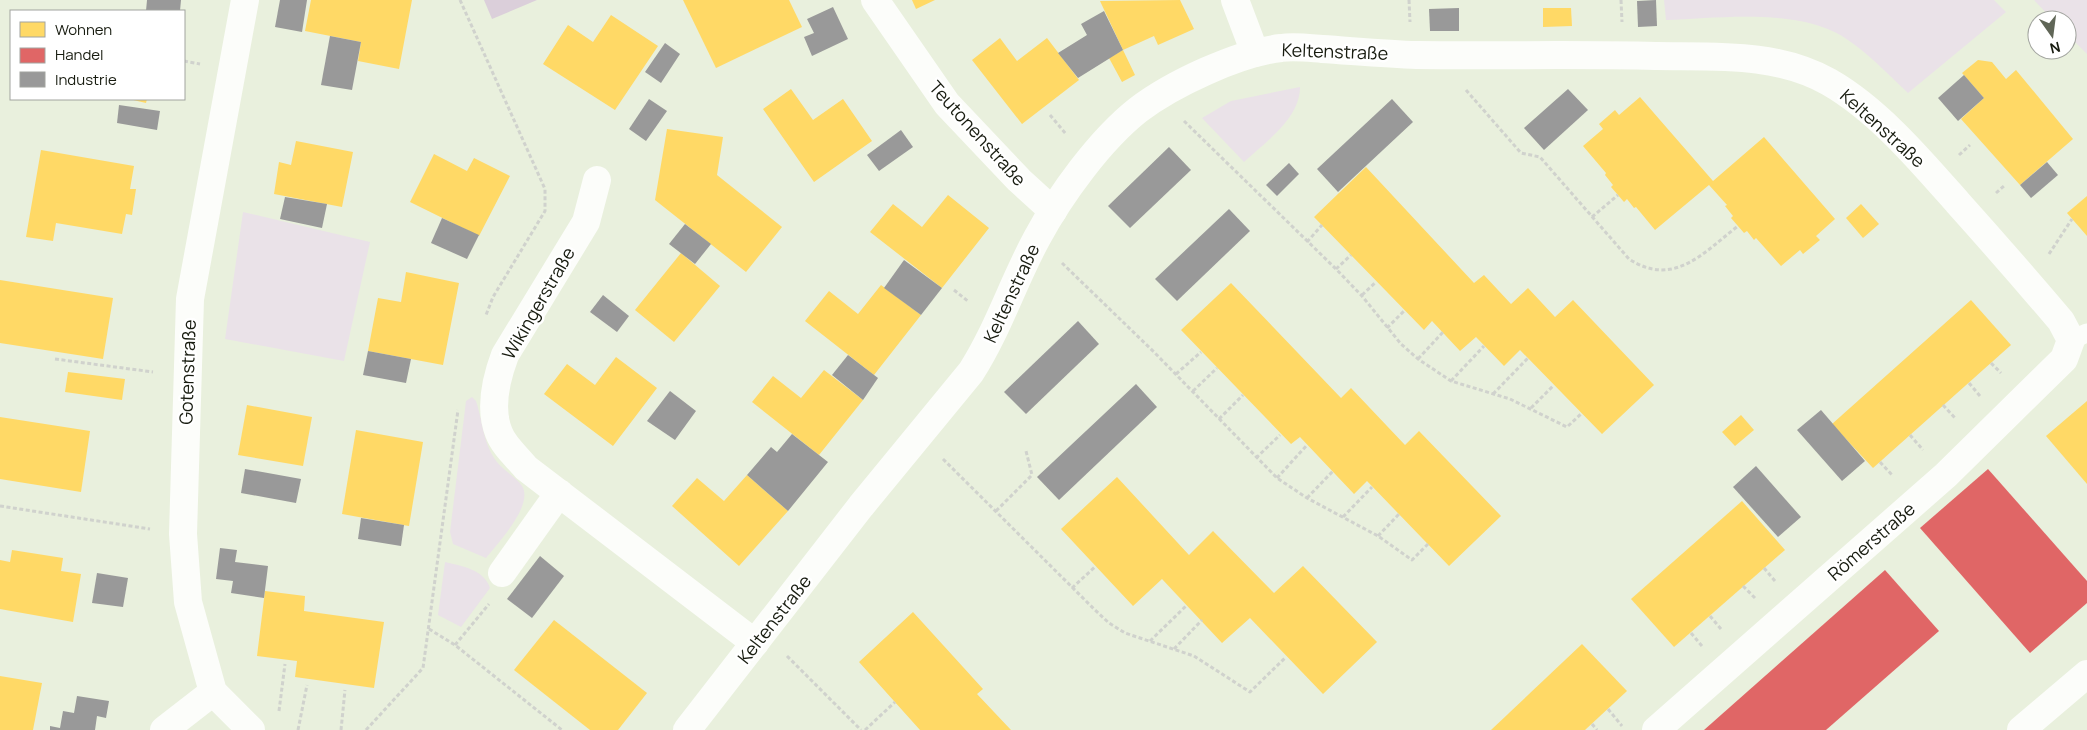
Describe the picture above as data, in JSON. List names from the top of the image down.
{
  "streets": {
    "street": [
      "Keltenstraße",
      "Teutonenstraße",
      "Wikingerstraße",
      "Gotenstraße",
      "Römerstraße"
    ]
  },
  "crossings": [
    ["Keltenstraße", "Teutonenstraße"],
    ["Keltenstraße", "Wikingerstraße"],
    ["Keltenstraße", "Römerstraße"]
  ],
  "legend": ["Wohnen", "Handel", "Industrie"],
  "north": "bottom"
}
